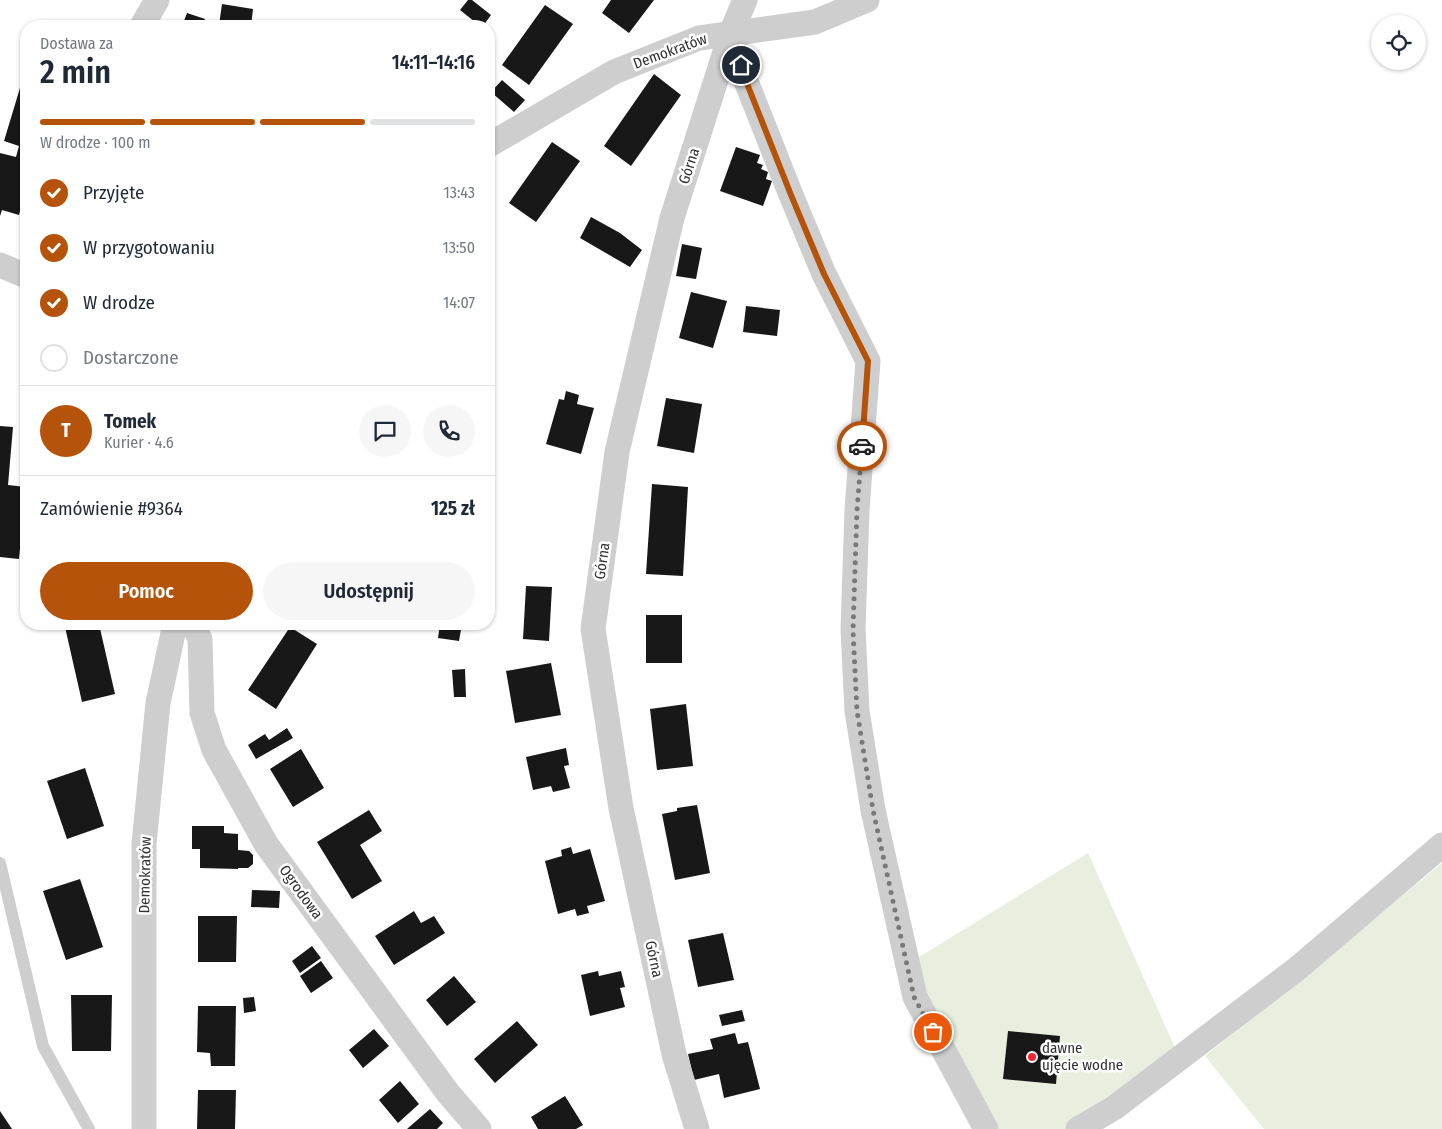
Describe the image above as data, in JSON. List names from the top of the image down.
{
  "streets": {
    "street": ["Demokratów", "Górna", "Ogrodowa"]
  },
  "crossings": [
    ["Demokratów", "Górna"]
  ],
  "places": ["dawne ujęcie wodne"],
  "page": {
    "heading": ["2 min", "Dostawa za", "14:11–14:16"],
    "panel": [
      "Tomek",
      "Kurier · 4.6",
      "Zamówienie #9364",
      "125 zł"
    ],
    "bar": "W drodze · 100 m",
    "list": [
      ["Przyjęte", "13:43"],
      ["W przygotowaniu", "13:50"],
      ["W drodze", "14:07"],
      "Dostarczone"
    ],
    "round": "T",
    "buttons": ["Pomoc", "Udostępnij"]
  }
}
